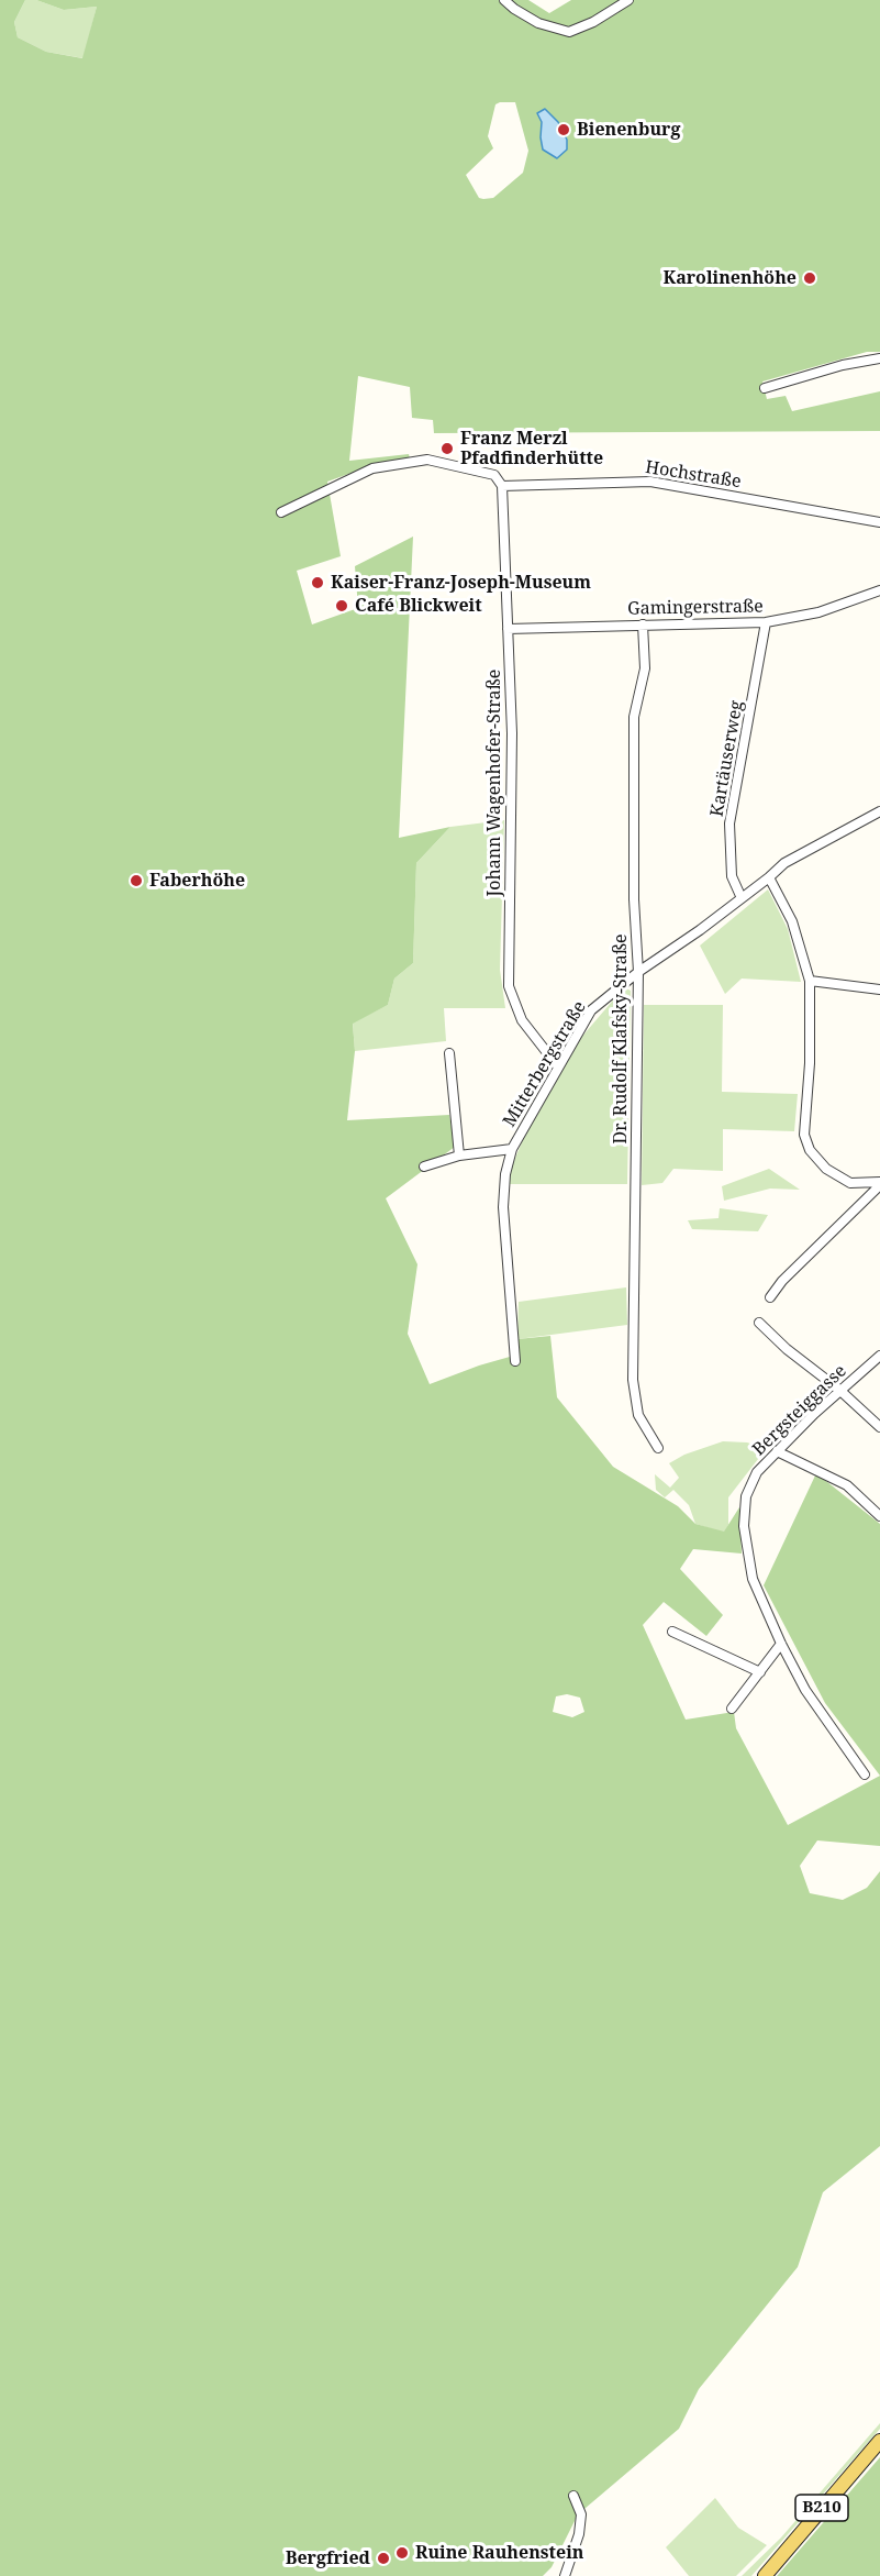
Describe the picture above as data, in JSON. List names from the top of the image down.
{
  "streets": {
    "main road": ["B210"],
    "street": [
      "Hochstraße",
      "Gamingerstraße",
      "Kartäuserweg",
      "Johann Wagenhofer-Straße",
      "Dr. Rudolf Klafsky-Straße",
      "Mitterbergstraße",
      "Bergsteiggasse"
    ]
  },
  "crossings": [
    ["Hochstraße", "Johann Wagenhofer-Straße"],
    ["Gamingerstraße", "Kartäuserweg"],
    ["Gamingerstraße", "Johann Wagenhofer-Straße"],
    ["Gamingerstraße", "Dr. Rudolf Klafsky-Straße"],
    ["Kartäuserweg", "Mitterbergstraße"],
    ["Johann Wagenhofer-Straße", "Mitterbergstraße"],
    ["Dr. Rudolf Klafsky-Straße", "Mitterbergstraße"]
  ],
  "places": [
    "Bienenburg",
    "Karolinenhöhe",
    "Franz Merzl Pfadfinderhütte",
    "Kaiser-Franz-Joseph-Museum",
    "Café Blickweit",
    "Faberhöhe",
    "Ruine Rauhenstein",
    "Bergfried"
  ]
}
